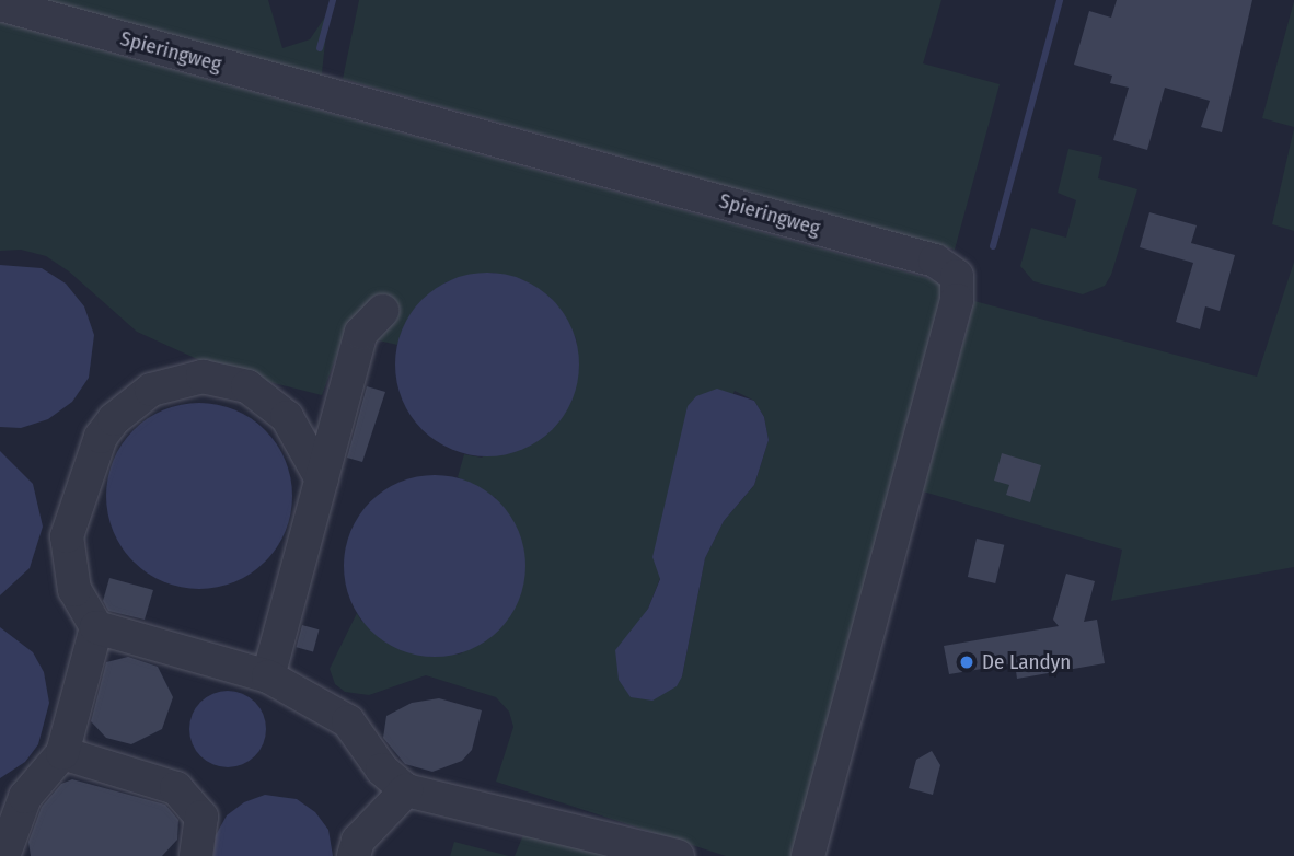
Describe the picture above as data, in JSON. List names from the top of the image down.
{
  "streets": {
    "street": ["Spieringweg"]
  },
  "places": ["De Landyn"]
}
